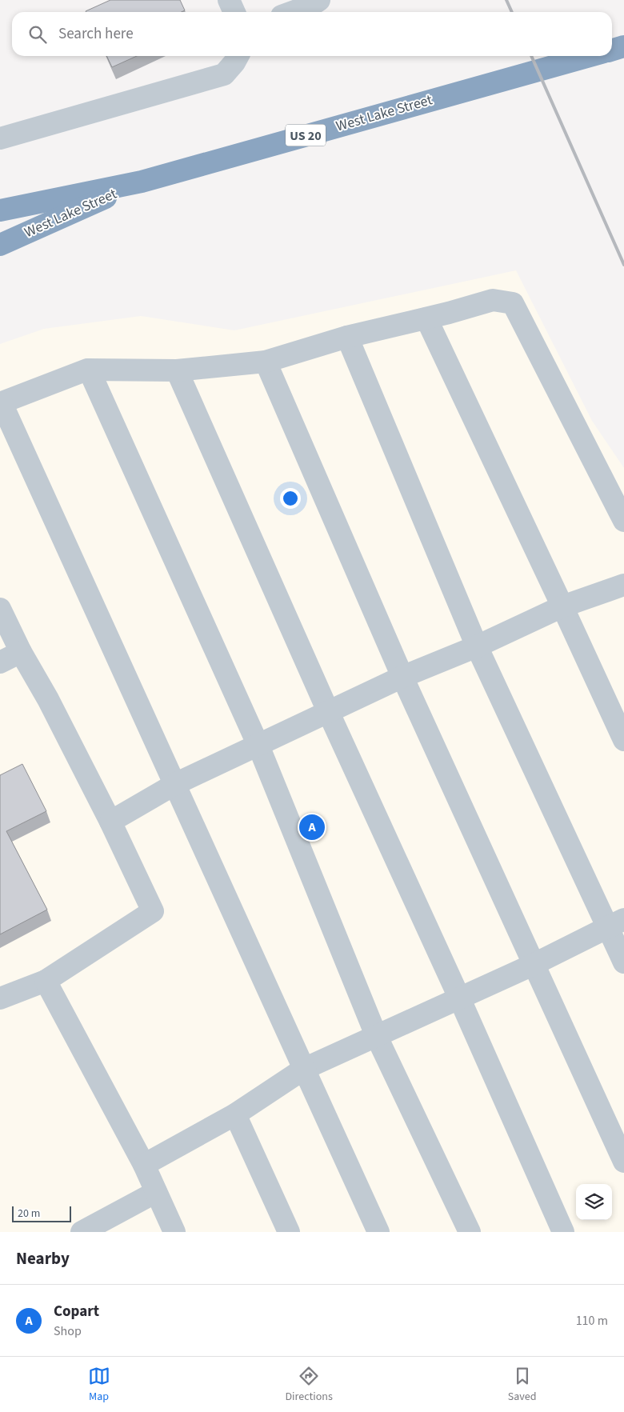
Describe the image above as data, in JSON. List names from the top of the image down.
{
  "streets": {
    "highway": ["West Lake Street", "US 20"]
  },
  "scale_bar": "20 m",
  "page": {
    "search": "Search here",
    "pins": "A",
    "scale": "20 m",
    "heading": "Nearby",
    "list": [
      {
        "mark": "A",
        "name": "Copart",
        "note": "Shop",
        "value": "110 m"
      }
    ],
    "nav": ["Map", "Directions", "Saved"]
  }
}
